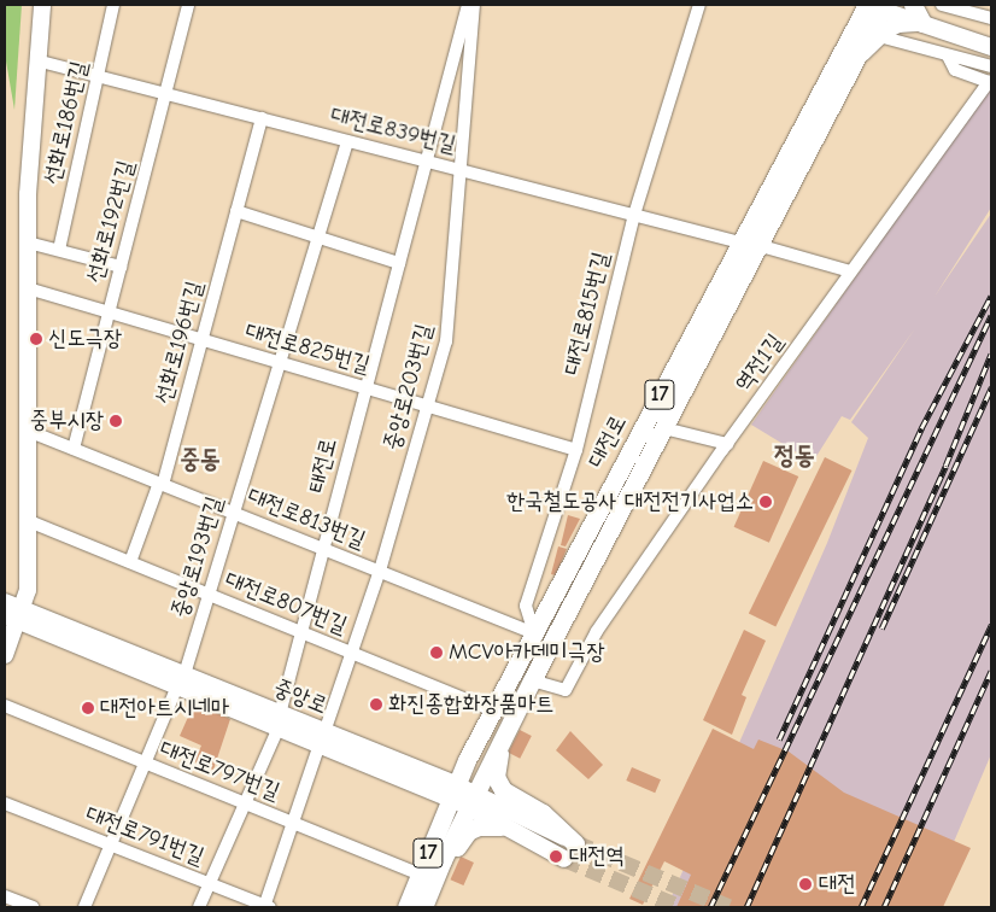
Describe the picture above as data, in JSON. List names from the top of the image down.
{
  "streets": {
    "main road": ["17", "대전로", "중앙로"],
    "street": [
      "선화로186번길",
      "대전로839번길",
      "선화로192번길",
      "대전로815번길",
      "선화로196번길",
      "대전로825번길",
      "역전1길",
      "중앙로203번길",
      "태전로",
      "대전로813번길",
      "중앙로193번길",
      "대전로807번길",
      "대전로797번길",
      "대전로791번길"
    ]
  },
  "crossings": [
    ["선화로186번길", "대전로839번길"],
    ["대전로839번길", "선화로192번길"],
    ["대전로839번길", "대전로815번길"],
    ["대전로839번길", "선화로196번길"],
    ["대전로839번길", "역전1길"],
    ["대전로839번길", "중앙로203번길"],
    ["대전로839번길", "대전로"],
    ["대전로839번길", "태전로"],
    ["대전로839번길", "중앙로193번길"],
    ["선화로192번길", "대전로825번길"],
    ["선화로192번길", "대전로813번길"],
    ["대전로815번길", "대전로825번길"],
    ["대전로815번길", "대전로"],
    ["대전로815번길", "대전로813번길"],
    ["선화로196번길", "대전로825번길"],
    ["선화로196번길", "대전로813번길"],
    ["선화로196번길", "대전로807번길"],
    ["대전로825번길", "중앙로203번길"],
    ["대전로825번길", "태전로"],
    ["대전로825번길", "중앙로193번길"],
    ["역전1길", "대전로"],
    ["중앙로203번길", "대전로813번길"],
    ["중앙로203번길", "대전로807번길"],
    ["중앙로203번길", "중앙로"],
    ["중앙로203번길", "대전로797번길"],
    ["중앙로203번길", "대전로791번길"],
    ["대전로", "대전로813번길"],
    ["대전로", "대전로807번길"],
    ["대전로", "중앙로"],
    ["대전로", "대전로797번길"],
    ["태전로", "대전로813번길"],
    ["태전로", "대전로807번길"],
    ["태전로", "중앙로"],
    ["태전로", "대전로797번길"],
    ["태전로", "대전로791번길"],
    ["대전로813번길", "중앙로193번길"],
    ["중앙로193번길", "대전로807번길"],
    ["중앙로193번길", "중앙로"],
    ["중앙로193번길", "대전로797번길"],
    ["중앙로193번길", "대전로791번길"]
  ],
  "districts": ["정동", "중동"],
  "places": [
    "신도극장",
    "중부시장",
    "한국철도공사 대전전기사업소",
    "MCV아카데미극장",
    "화진종합화장품마트",
    "대전아트시네마",
    "대전역",
    "대전"
  ]
}
